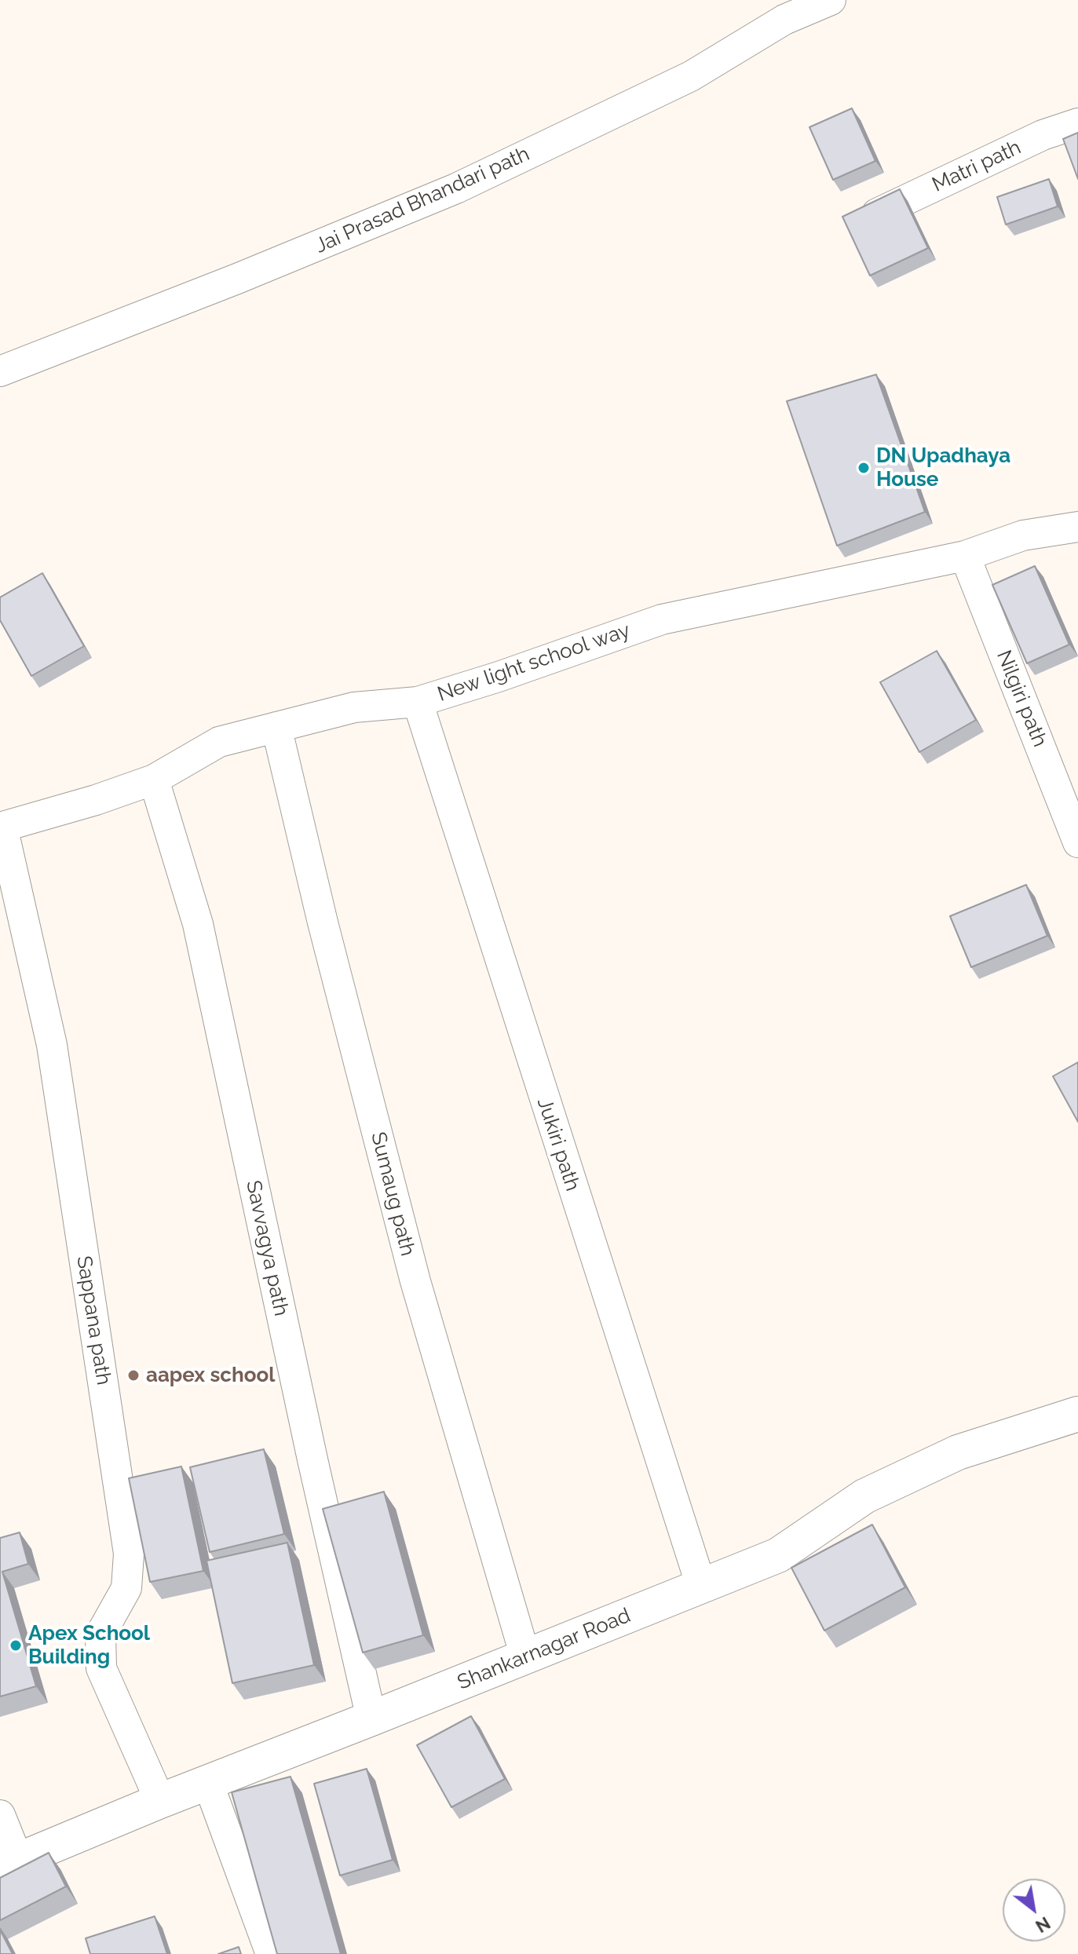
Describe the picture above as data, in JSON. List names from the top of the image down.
{
  "streets": {
    "street": [
      "Matri path",
      "Jai Prasad Bhandari path",
      "New light school way",
      "Nilgiri path",
      "Jukiri path",
      "Sumaug path",
      "Savvagya path",
      "Sappana path",
      "Shankarnagar Road"
    ]
  },
  "crossings": [
    ["New light school way", "Nilgiri path"],
    ["New light school way", "Jukiri path"],
    ["New light school way", "Sumaug path"],
    ["New light school way", "Savvagya path"],
    ["New light school way", "Sappana path"],
    ["Jukiri path", "Shankarnagar Road"],
    ["Sumaug path", "Shankarnagar Road"],
    ["Savvagya path", "Shankarnagar Road"],
    ["Sappana path", "Shankarnagar Road"]
  ],
  "places": ["DN Upadhaya House", "aapex school", "Apex School Building"],
  "north": "bottom right"
}
